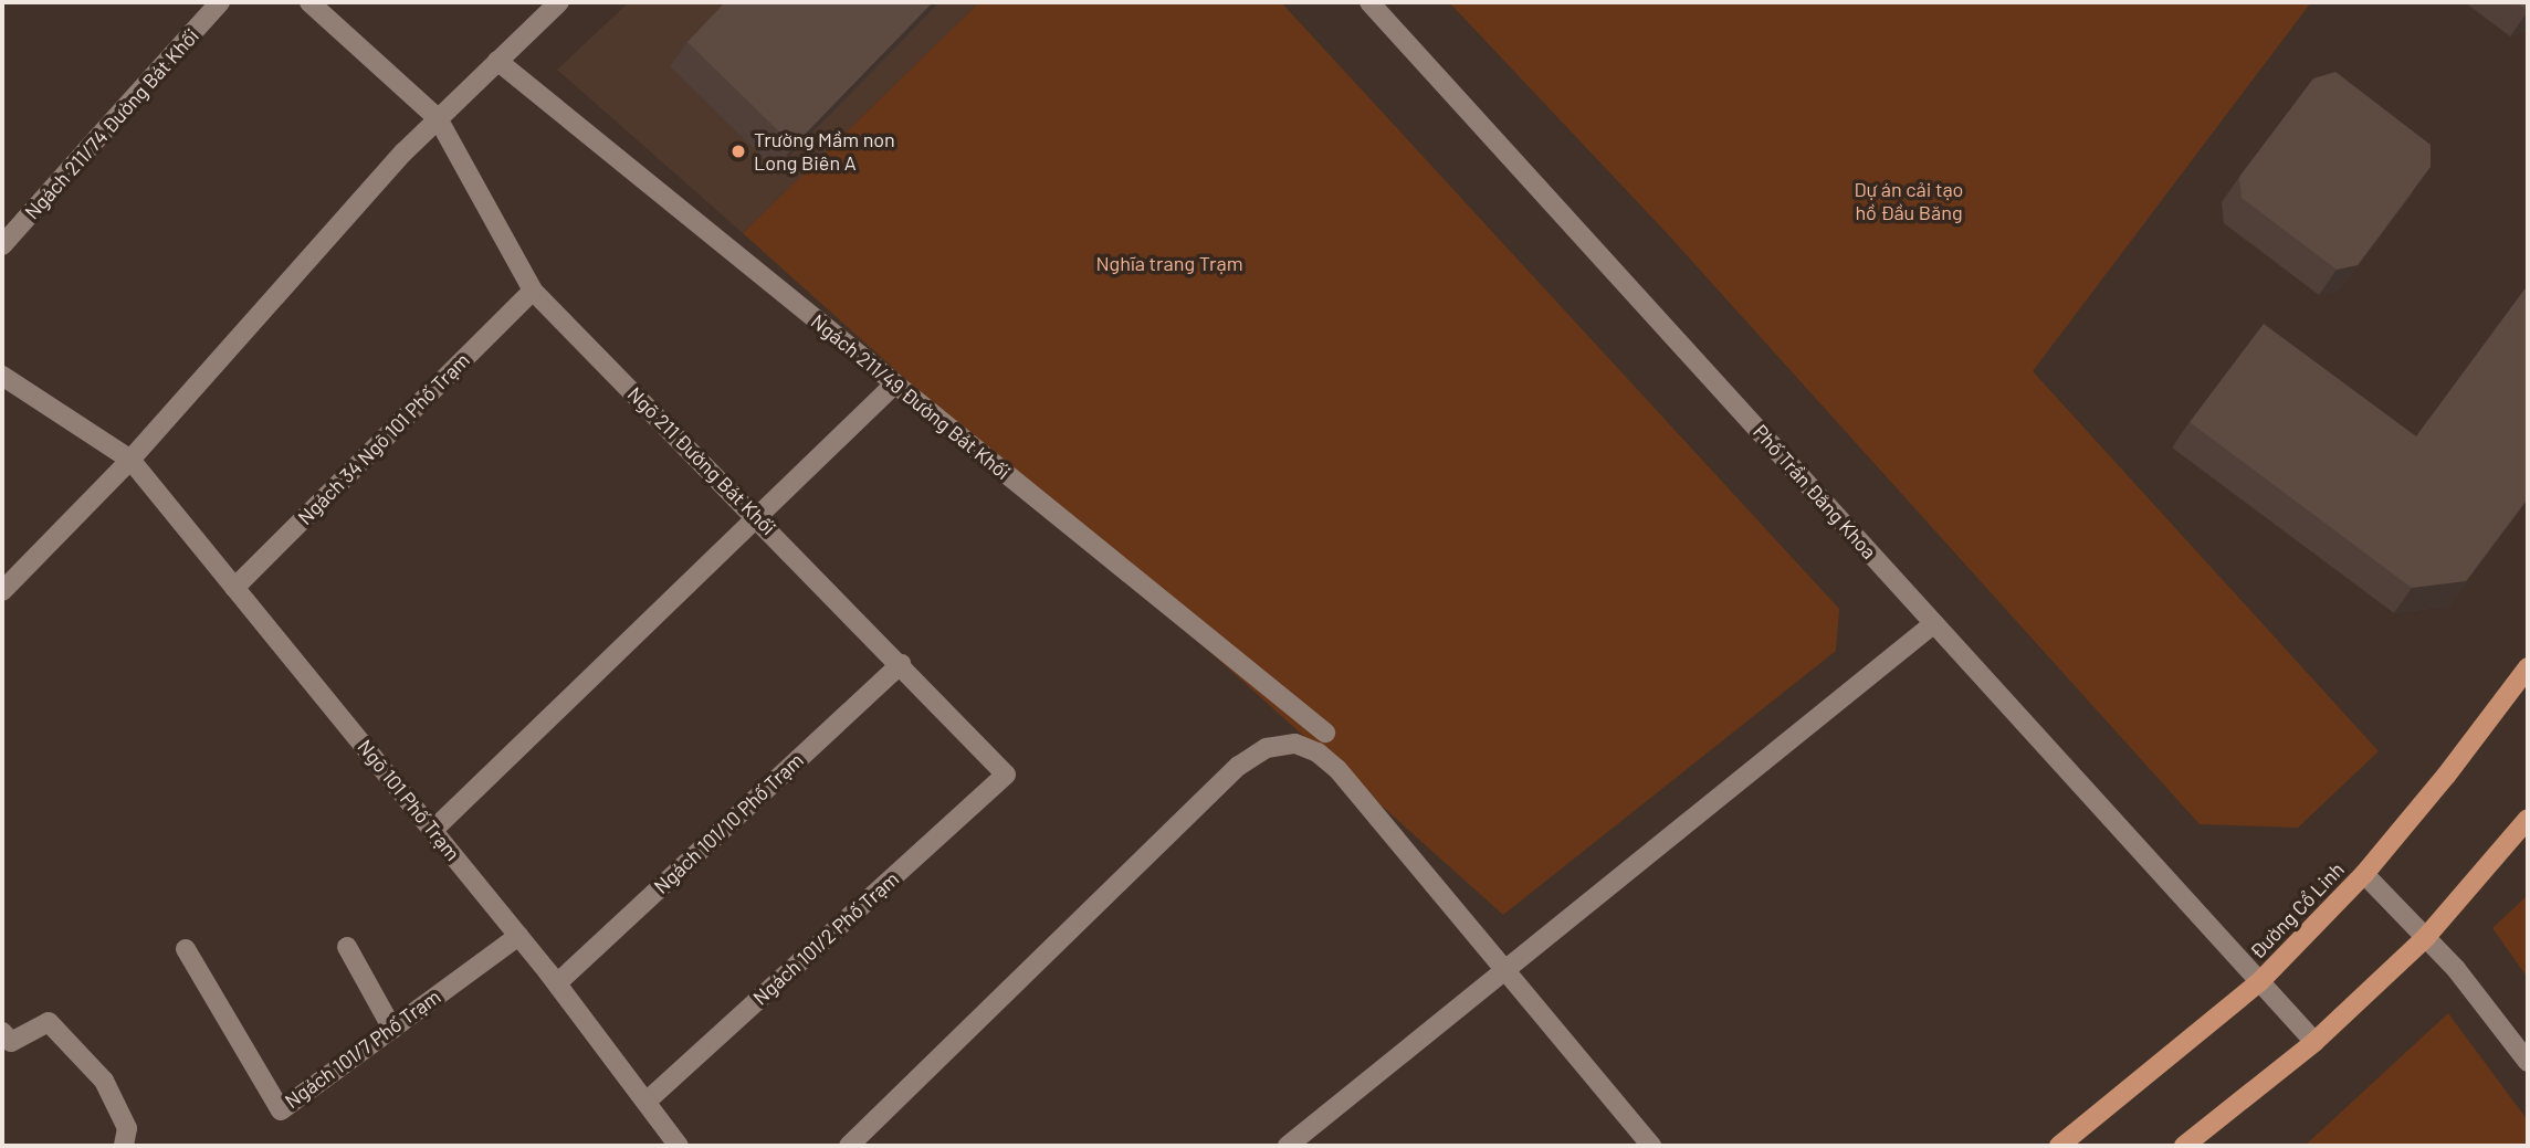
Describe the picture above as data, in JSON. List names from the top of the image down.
{
  "streets": {
    "main road": ["Đường Cổ Linh"],
    "street": [
      "Ngách 211/74 Đường Bát Khối",
      "Ngách 211/49 Đường Bát Khối",
      "Ngách 34 Ngõ 101 Phố Trạm",
      "Ngõ 211 Đường Bát Khối",
      "Phố Trần Đăng Khoa",
      "Ngõ 101 Phố Trạm",
      "Ngách 101/10 Phố Trạm",
      "Ngách 101/2 Phố Trạm",
      "Ngách 101/7 Phố Trạm"
    ]
  },
  "crossings": [
    ["Ngách 34 Ngõ 101 Phố Trạm", "Ngõ 211 Đường Bát Khối"],
    ["Ngách 34 Ngõ 101 Phố Trạm", "Ngõ 101 Phố Trạm"],
    ["Ngõ 211 Đường Bát Khối", "Ngách 101/10 Phố Trạm"],
    ["Ngõ 211 Đường Bát Khối", "Ngách 101/2 Phố Trạm"],
    ["Phố Trần Đăng Khoa", "Đường Cổ Linh"],
    ["Ngõ 101 Phố Trạm", "Ngách 101/10 Phố Trạm"],
    ["Ngõ 101 Phố Trạm", "Ngách 101/2 Phố Trạm"],
    ["Ngõ 101 Phố Trạm", "Ngách 101/7 Phố Trạm"]
  ],
  "parks": ["Dự án cải tạo hồ Đầu Băng", "Nghĩa trang Trạm"],
  "places": ["Trường Mầm non Long Biên A"]
}
